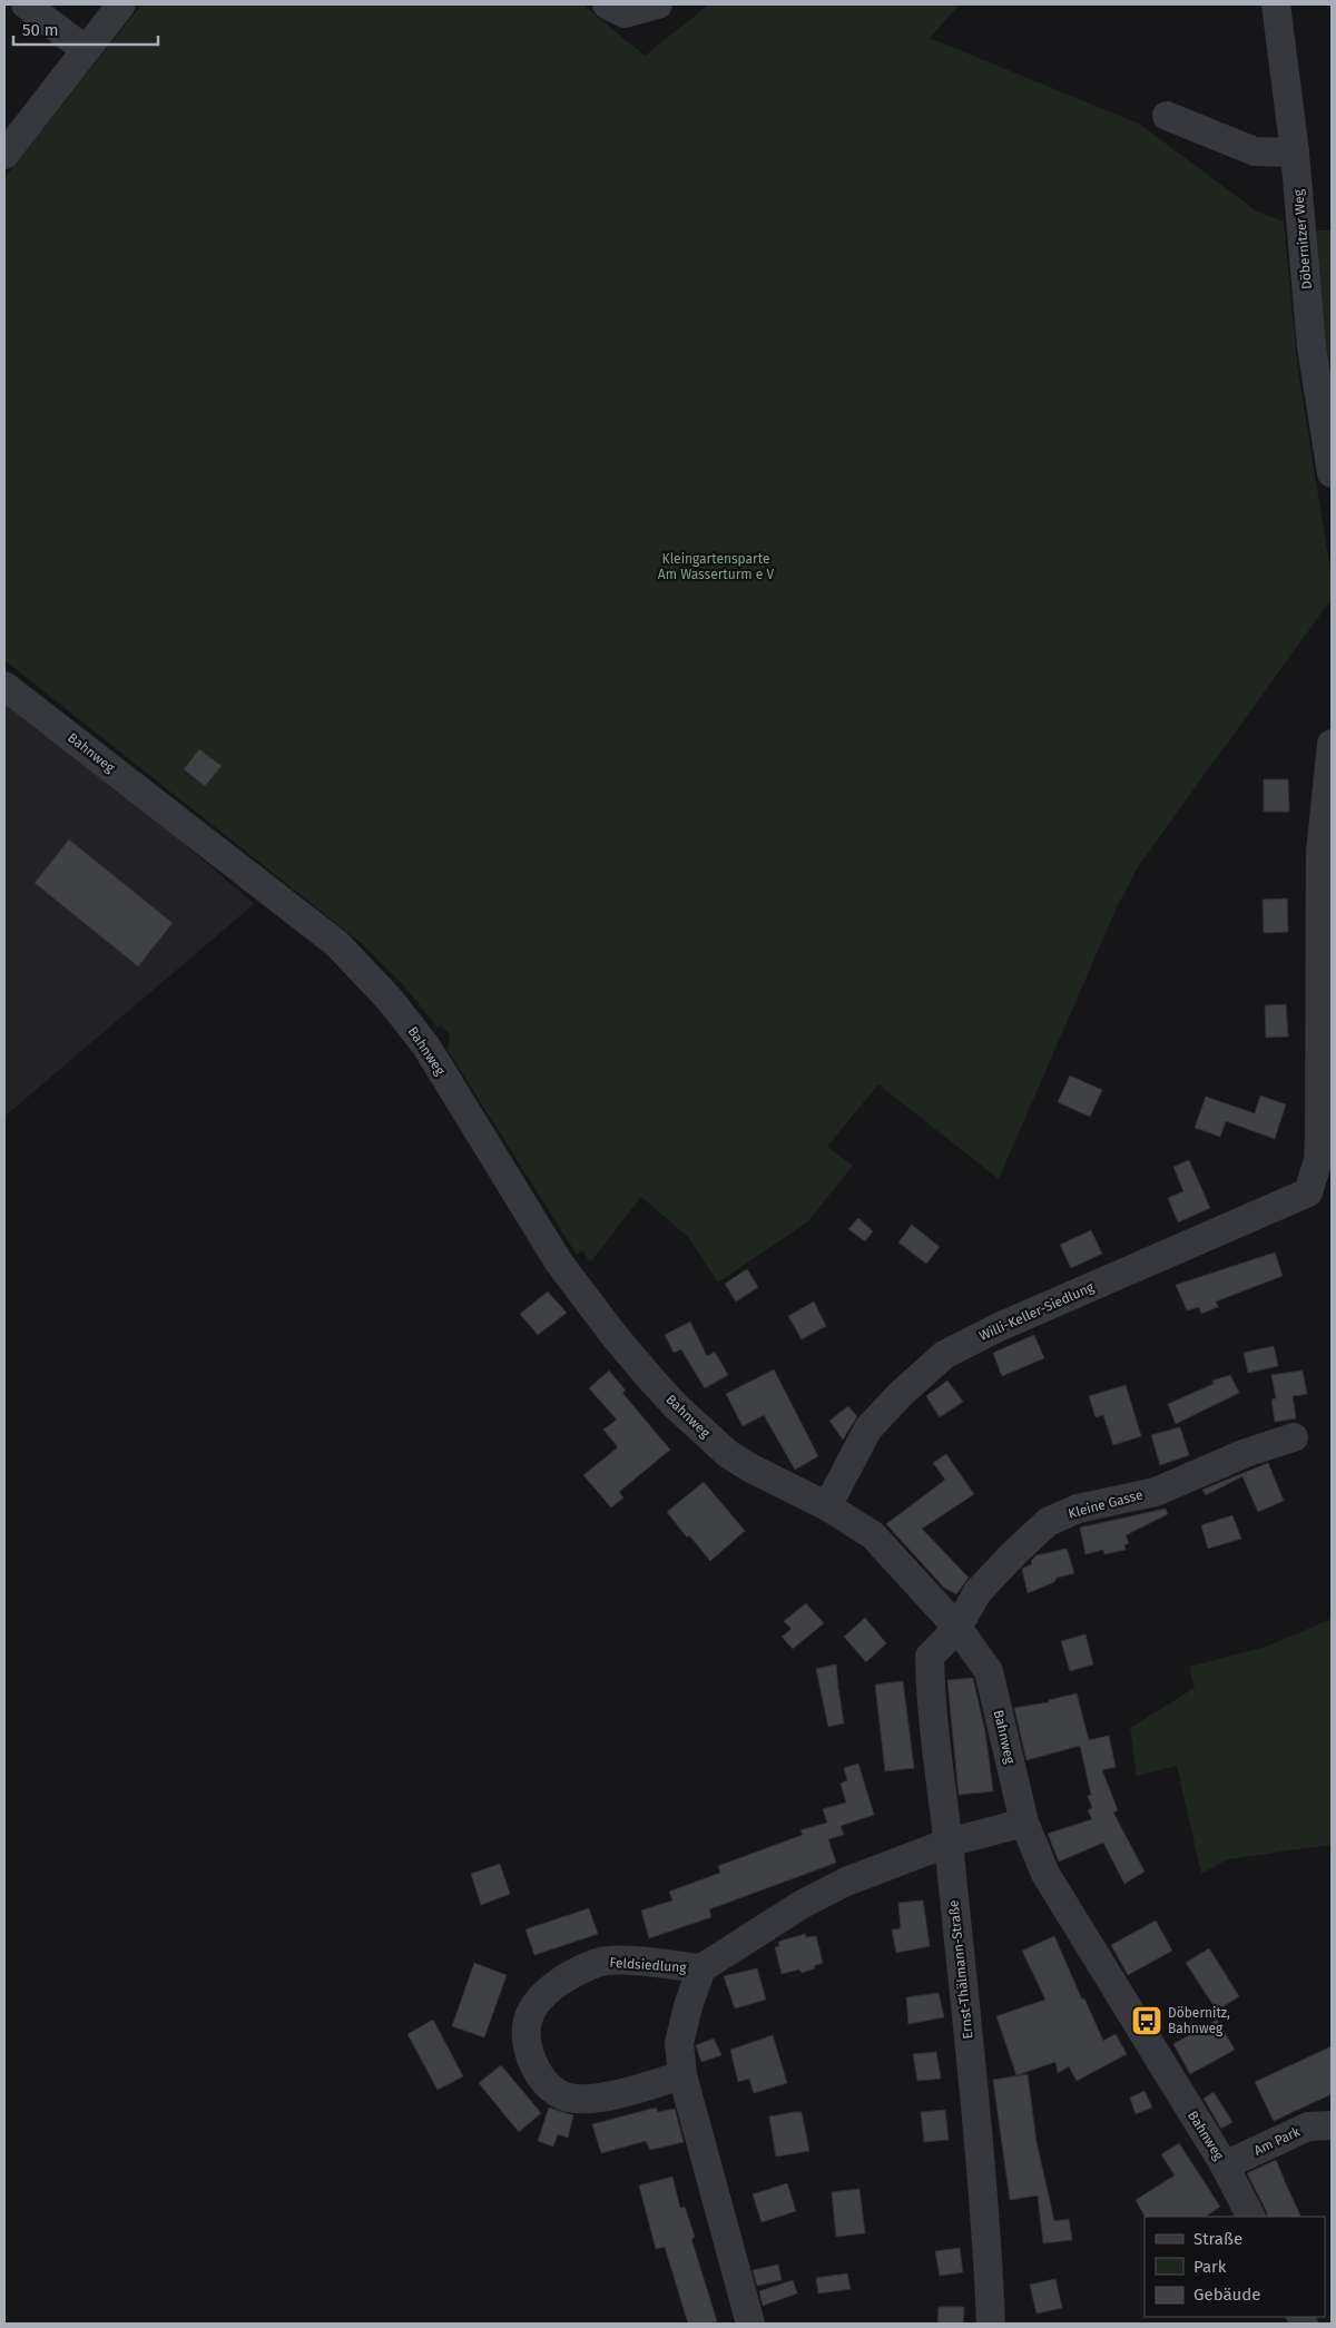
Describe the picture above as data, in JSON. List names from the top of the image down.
{
  "streets": {
    "street": [
      "Döbernitzer Weg",
      "Bahnweg",
      "Willi-Keller-Siedlung",
      "Kleine Gasse",
      "Feldsiedlung",
      "Ernst-Thälmann-Straße",
      "Am Park"
    ]
  },
  "crossings": [
    ["Bahnweg", "Willi-Keller-Siedlung"],
    ["Bahnweg", "Kleine Gasse"],
    ["Bahnweg", "Feldsiedlung"],
    ["Bahnweg", "Ernst-Thälmann-Straße"],
    ["Bahnweg", "Am Park"],
    ["Kleine Gasse", "Ernst-Thälmann-Straße"],
    ["Feldsiedlung", "Ernst-Thälmann-Straße"]
  ],
  "parks": ["Kleingartensparte Am Wasserturm e V"],
  "places": {
    "bus stop": ["Döbernitz, Bahnweg"]
  },
  "legend": ["Straße", "Park", "Gebäude"],
  "scale_bar": "50 m"
}
